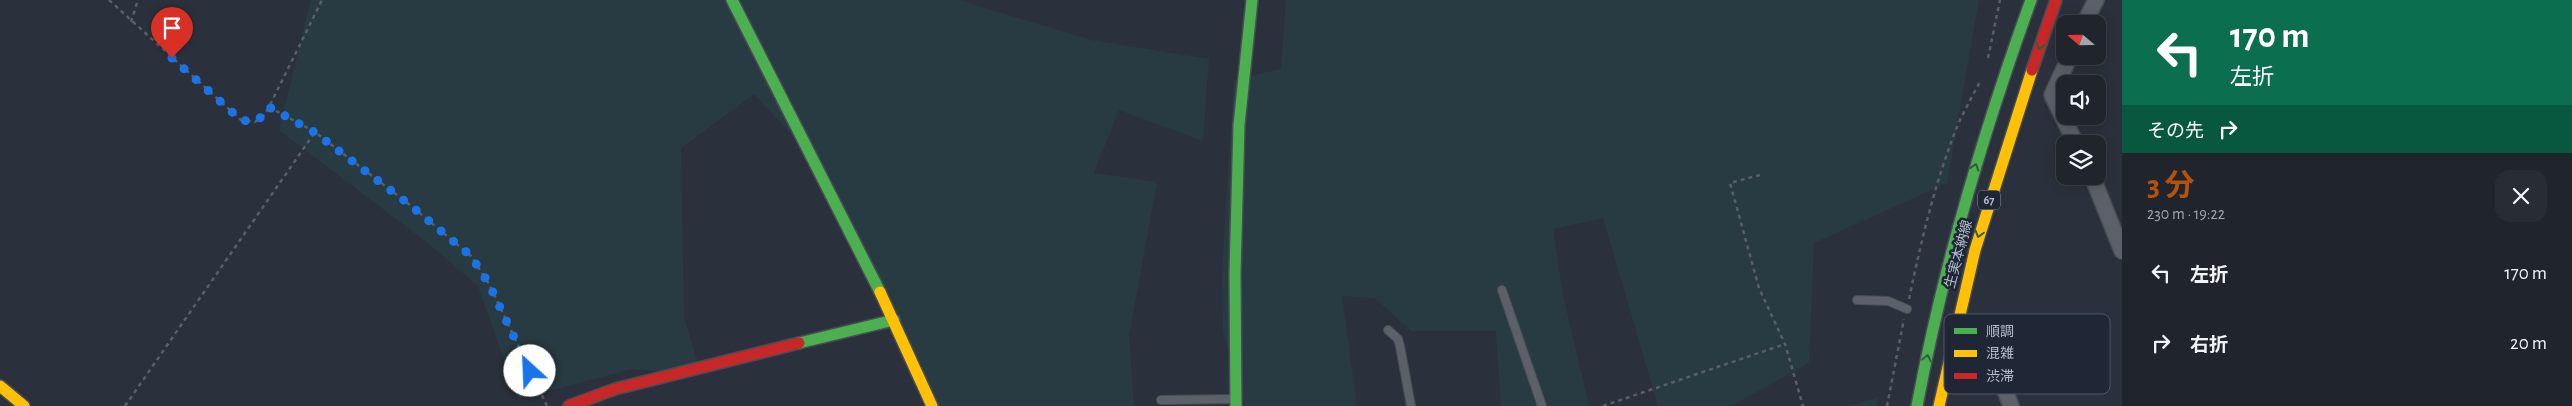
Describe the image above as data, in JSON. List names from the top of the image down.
{
  "streets": {
    "street": ["67", "生実本納線"]
  },
  "legend": ["順調", "混雑", "渋滞"],
  "north": "left",
  "page": {
    "turn": ["170 m", "左折"],
    "then": "その先",
    "heading": ["3 分", "230 m · 19:22"],
    "list": [
      {
        "name": "左折",
        "value": "170 m"
      },
      {
        "name": "右折",
        "value": "20 m"
      }
    ]
  }
}
